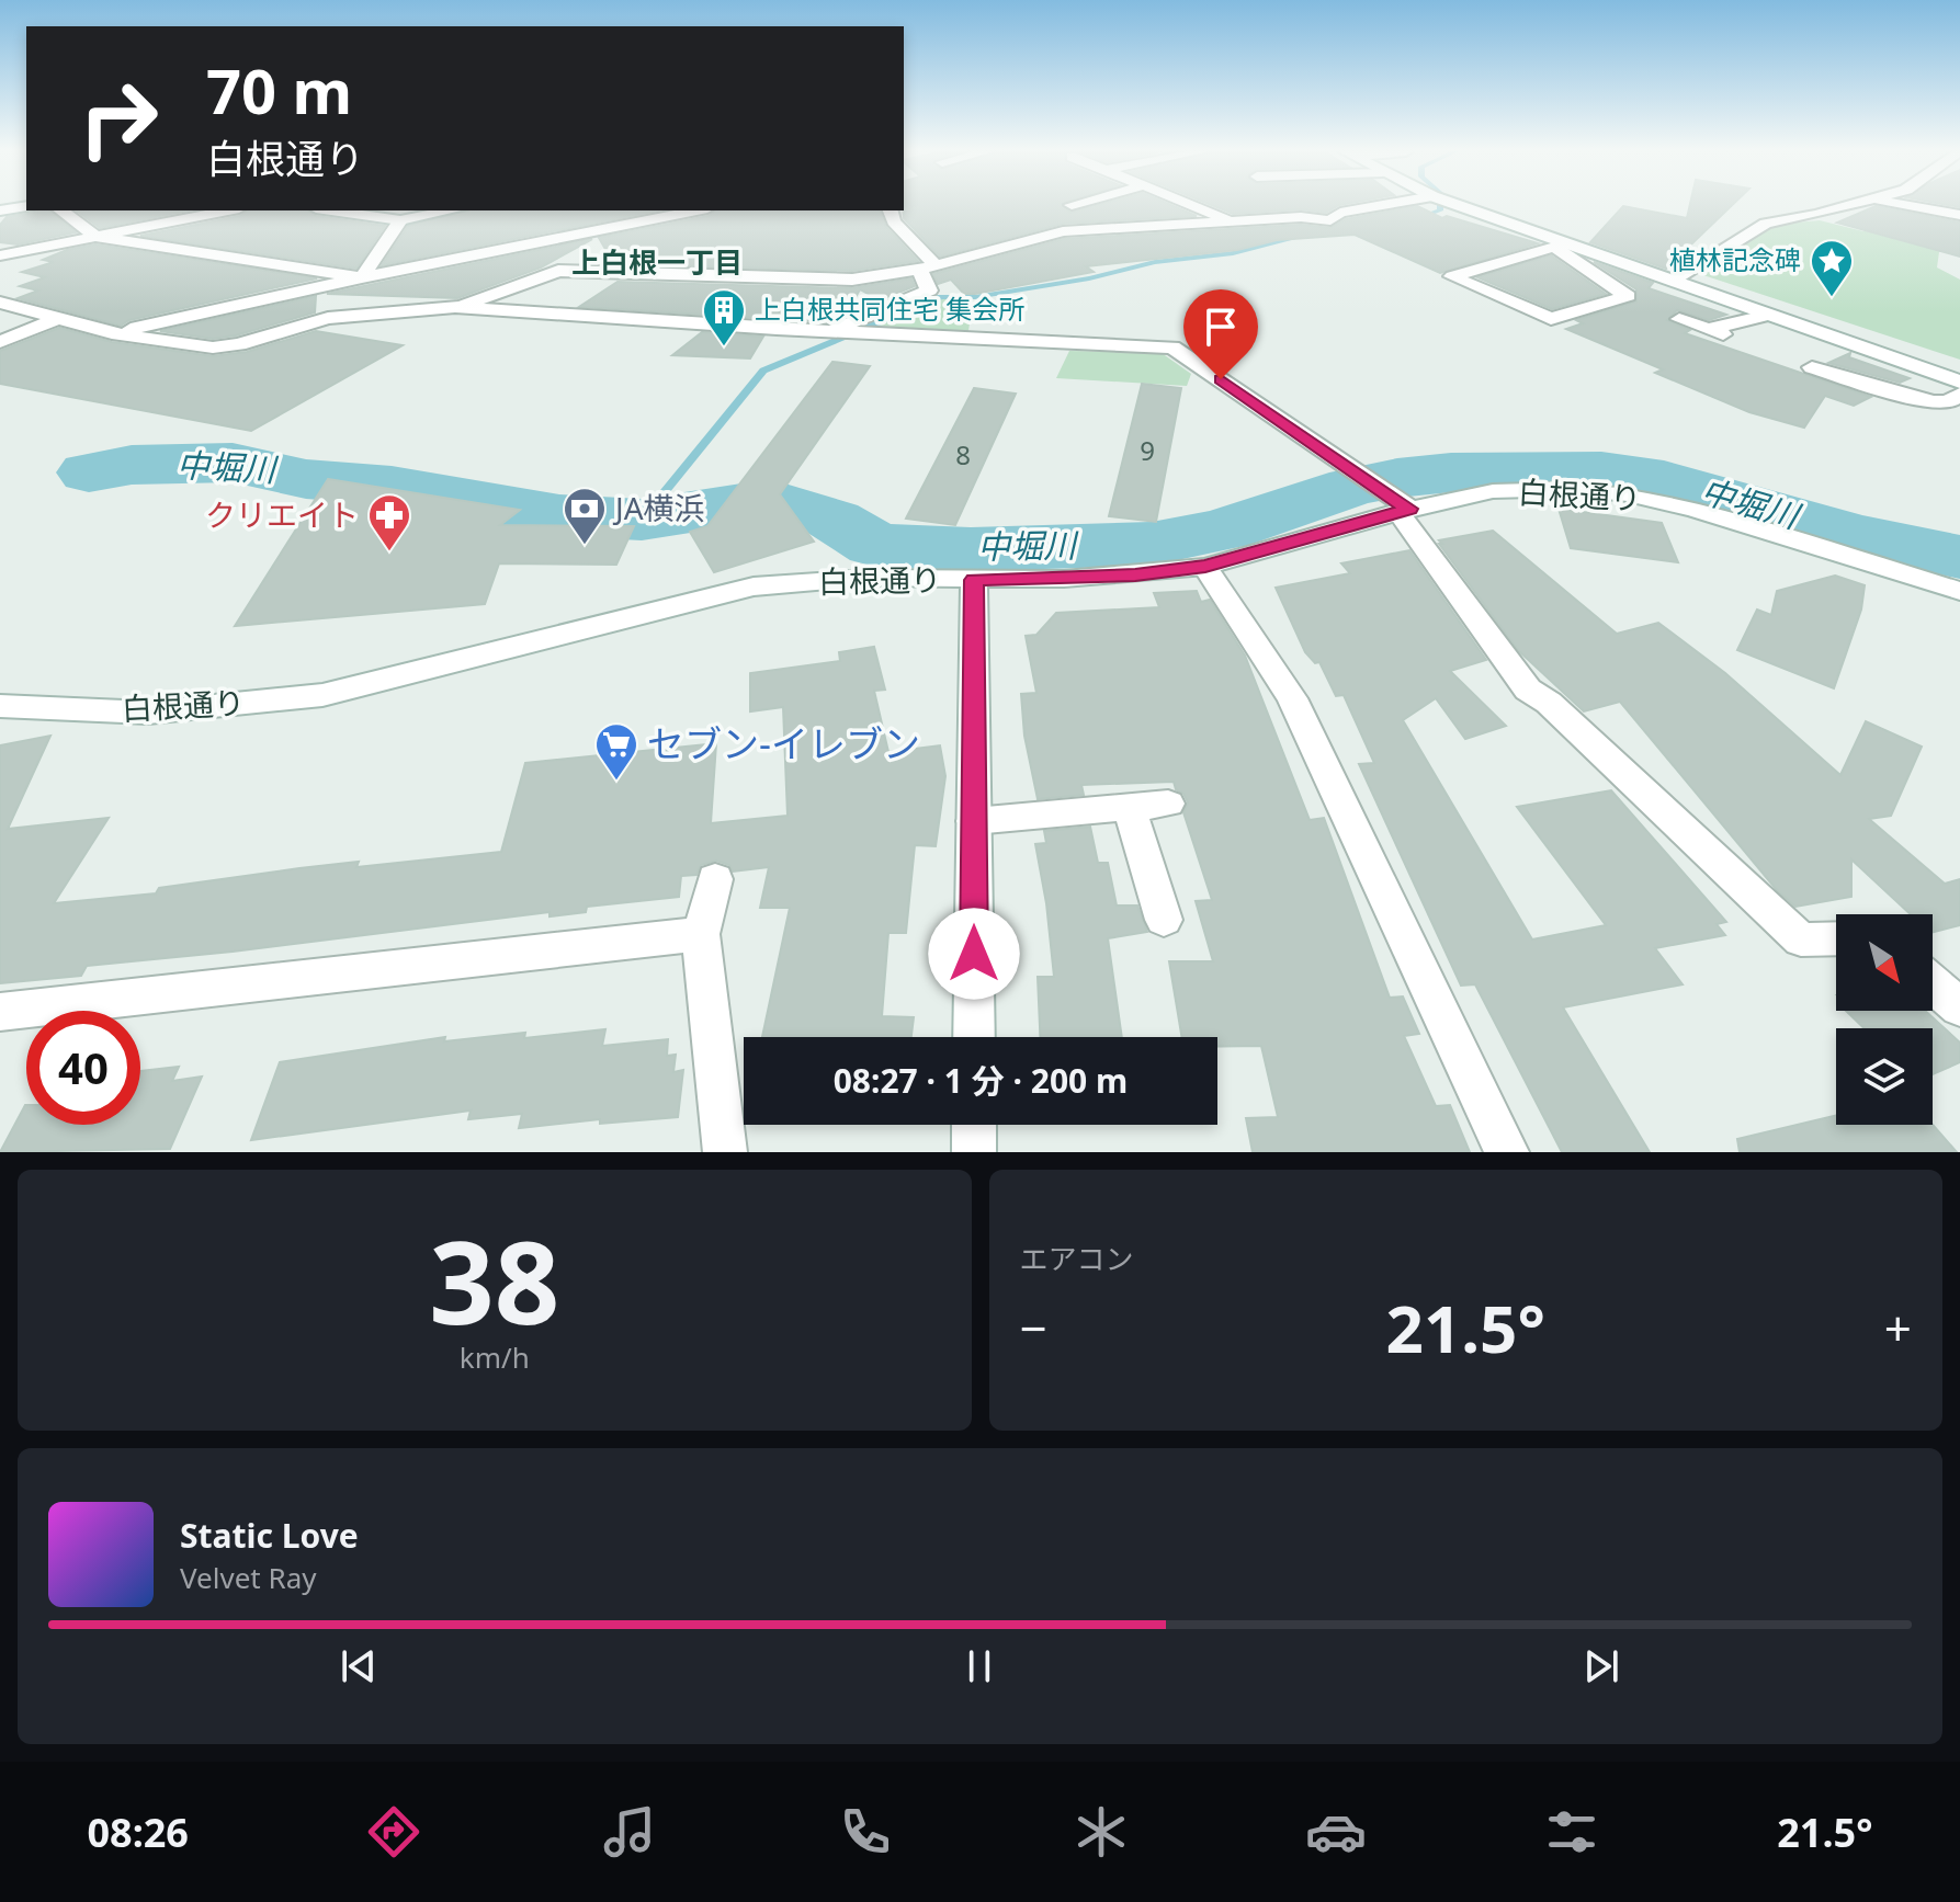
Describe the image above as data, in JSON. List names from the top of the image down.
{
  "streets": {
    "street": ["白根通り"]
  },
  "districts": ["上白根一丁目"],
  "water": ["中堀川"],
  "places": {
    "place": ["植林記念碑"],
    "building": ["上白根共同住宅 集会所"],
    "bank": ["JA横浜"],
    "pharmacy": ["クリエイト"],
    "supermarket": ["セブン-イレブン"]
  },
  "house_numbers": ["9", "8"],
  "north": "bottom right",
  "page": {
    "turn": ["70 m", "白根通り"],
    "limit": "40",
    "trip": "08:27 · 1 分 · 200 m",
    "tile": [
      ["38", "km/h"],
      "エアコン"
    ],
    "heat": ["−", "21.5°", "+"],
    "song": ["Static Love", "Velvet Ray"],
    "tabs": ["08:26", "21.5°"]
  }
}
